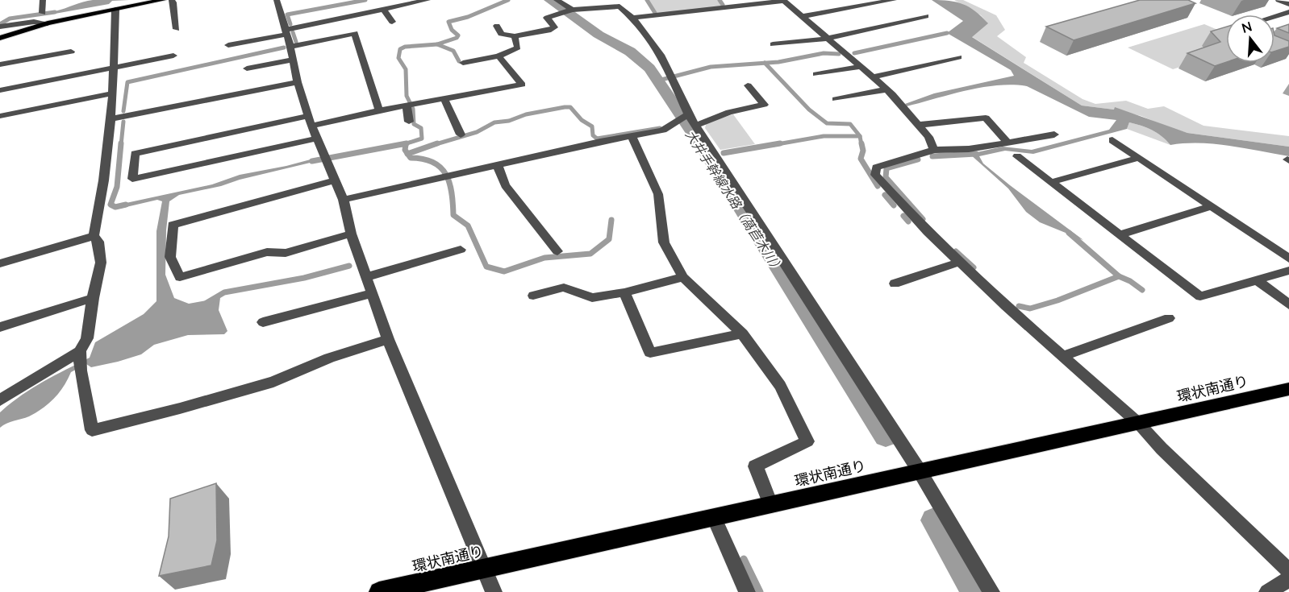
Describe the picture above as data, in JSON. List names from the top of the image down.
{
  "streets": {
    "highway": ["環状南通り"]
  },
  "water": ["大井手幹線水路（萵苣木川）"],
  "north": "top"
}
